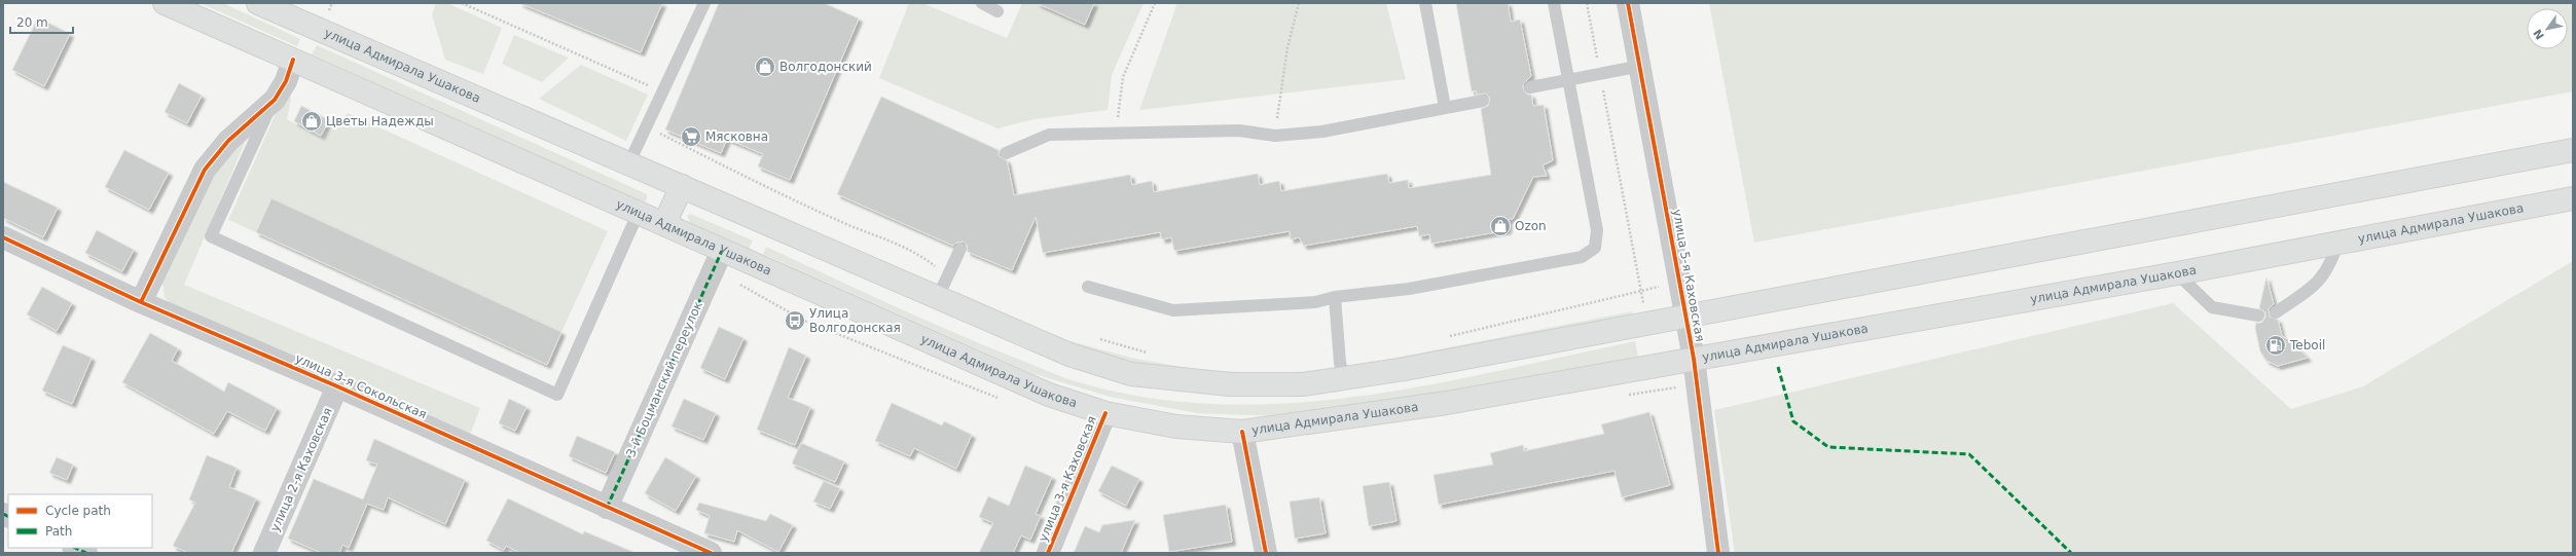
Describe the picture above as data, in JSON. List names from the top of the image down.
{
  "streets": {
    "main road": ["улица Адмирала Ушакова"],
    "street": [
      "улица 5-я Каховская",
      "3-й Боцманский переулок",
      "улица 3-я Сокольская",
      "улица 2-я Каховская",
      "улица 3-я Каховская"
    ]
  },
  "crossings": [
    ["улица Адмирала Ушакова", "улица 5-я Каховская"],
    ["улица Адмирала Ушакова", "3-й Боцманский переулок"],
    ["улица Адмирала Ушакова", "улица 3-я Каховская"],
    ["3-й Боцманский переулок", "улица 3-я Сокольская"],
    ["улица 3-я Сокольская", "улица 2-я Каховская"]
  ],
  "places": {
    "shop": ["Волгодонский", "Цветы Надежды", "Ozon"],
    "supermarket": ["Мясковна"],
    "bus stop": ["Улица Волгодонская"],
    "fuel station": ["Teboil"]
  },
  "legend": ["Cycle path", "Path"],
  "scale_bar": "20 m",
  "north": "bottom left"
}
